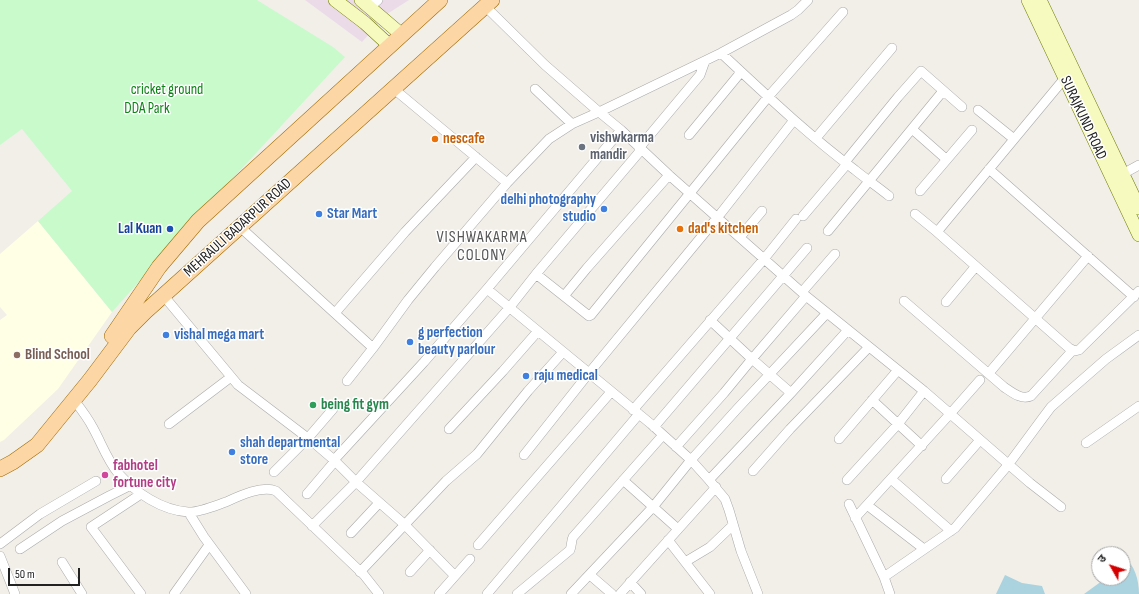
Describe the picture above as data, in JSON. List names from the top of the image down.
{
  "streets": {
    "main road": ["SURAJKUND ROAD", "MEHRAULI BADARPUR ROAD"]
  },
  "districts": ["VISHWAKARMA COLONY"],
  "parks": ["cricket ground", "DDA Park"],
  "places": [
    "nescafe",
    "vishwkarma mandir",
    "delhi photography studio",
    "Star Mart",
    "Lal Kuan",
    "dad's kitchen",
    "vishal mega mart",
    "g perfection beauty parlour",
    "Blind School",
    "raju medical",
    "being fit gym",
    "shah departmental store",
    "fabhotel fortune city"
  ],
  "scale_bar": "50 m",
  "north": "top left"
}
